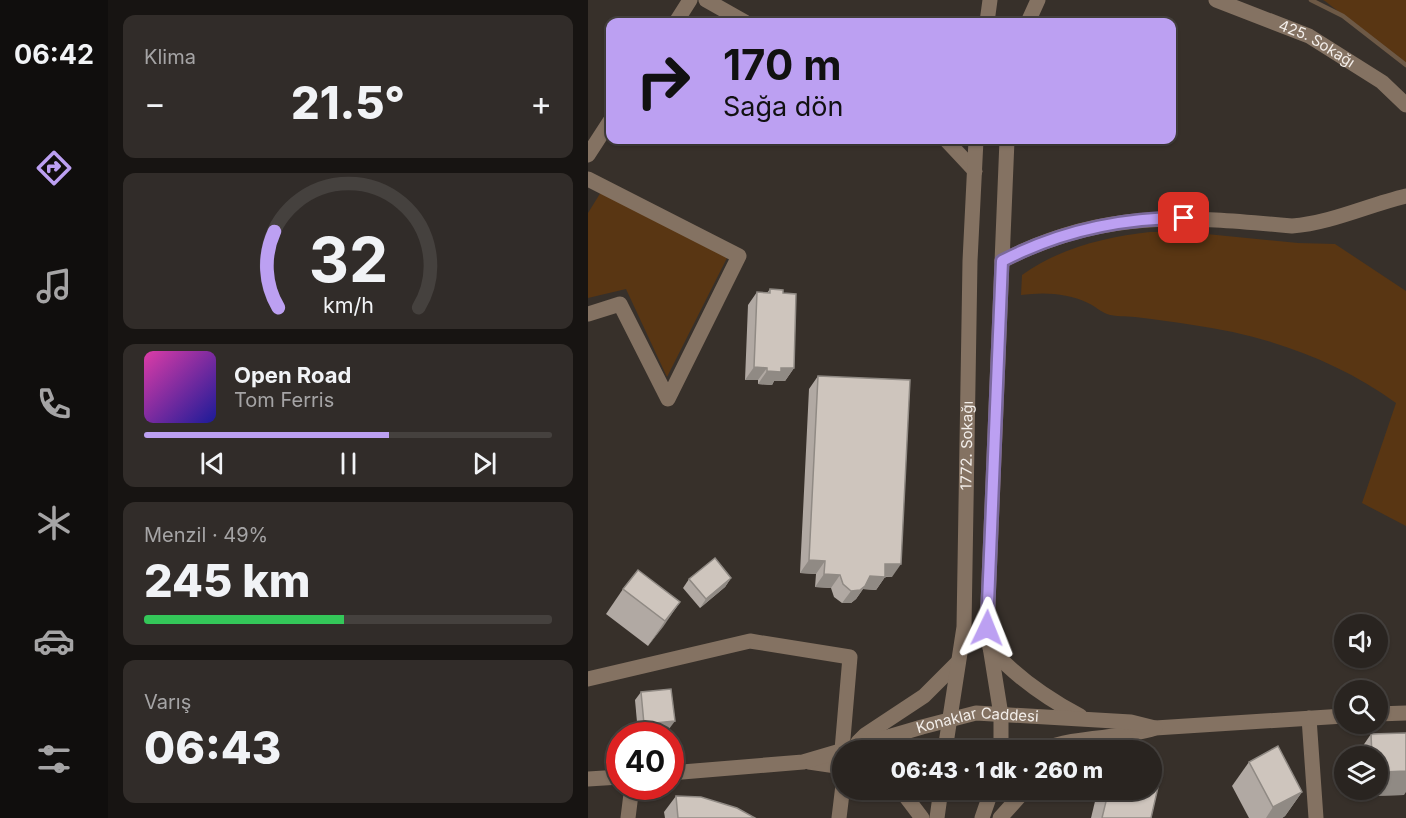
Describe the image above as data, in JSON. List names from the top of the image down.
{
  "streets": {
    "street": ["425. Sokağı", "1772. Sokağı", "Konaklar Caddesi"]
  },
  "crossings": [
    ["1772. Sokağı", "Konaklar Caddesi"]
  ],
  "page": {
    "tabs": "06:42",
    "tile": [
      "Klima",
      ["Menzil · 49%", "245 km"],
      ["Varış", "06:43"]
    ],
    "turn": ["170 m", "Sağa dön"],
    "heat": ["−", "21.5°", "+"],
    "song": ["Open Road", "Tom Ferris"],
    "limit": "40",
    "trip": "06:43 · 1 dk · 260 m",
    "gauge": ["32", "km/h"]
  }
}
